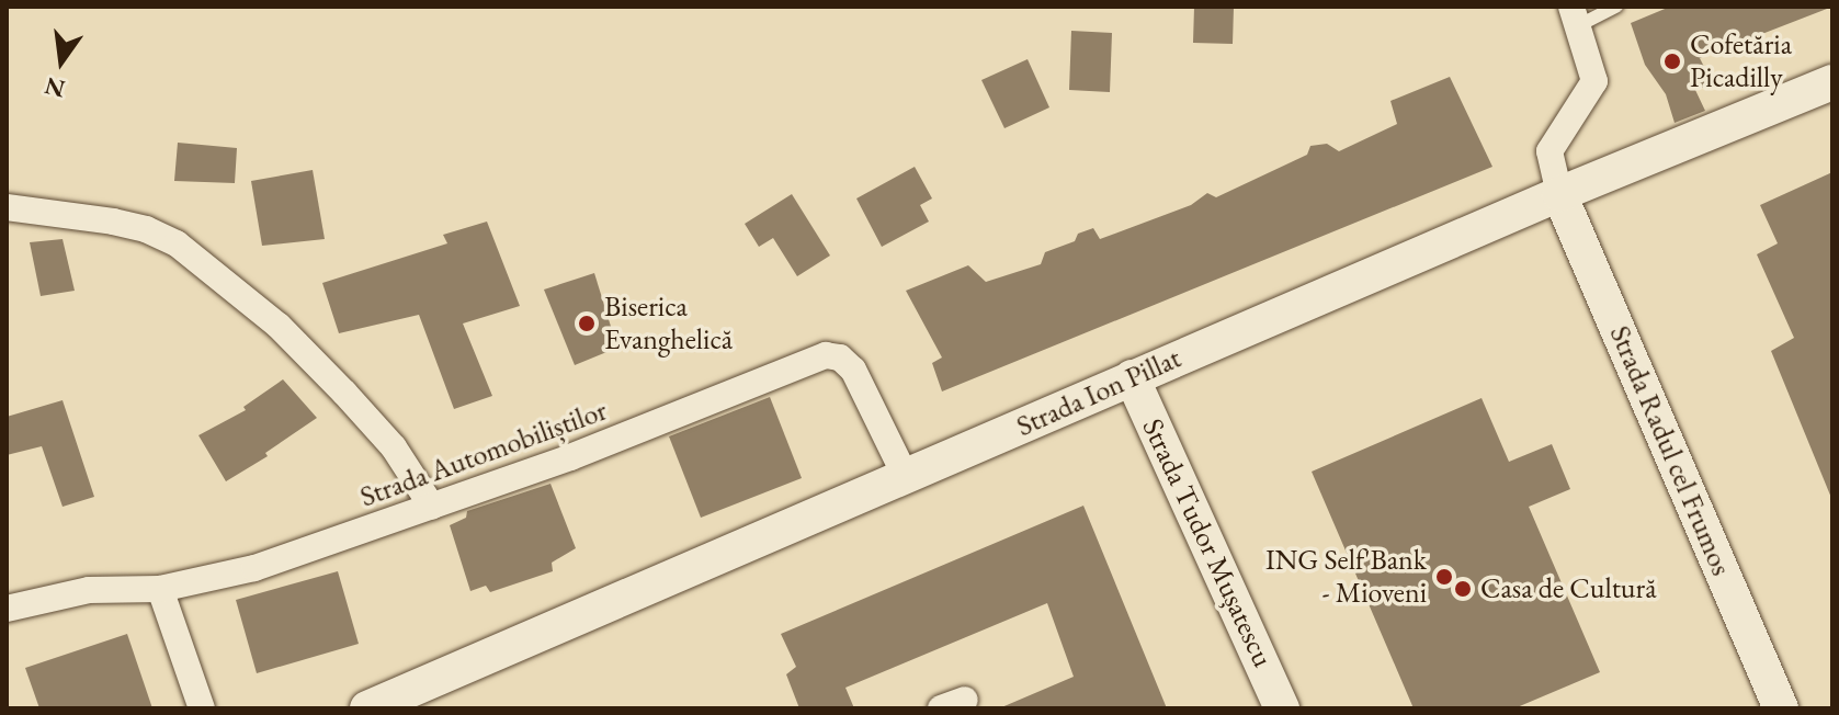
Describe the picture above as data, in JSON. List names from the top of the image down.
{
  "streets": {
    "street": [
      "Strada Ion Pillat",
      "Strada Radul cel Frumos",
      "Strada Automobiliștilor",
      "Strada Tudor Mușatescu"
    ]
  },
  "crossings": [
    ["Strada Ion Pillat", "Strada Radul cel Frumos"],
    ["Strada Ion Pillat", "Strada Automobiliștilor"],
    ["Strada Ion Pillat", "Strada Tudor Mușatescu"]
  ],
  "places": [
    "Cofetăria Picadilly",
    "Biserica Evanghelică",
    "ING Self'Bank - Mioveni",
    "Casa de Cultură"
  ],
  "north": "bottom"
}
